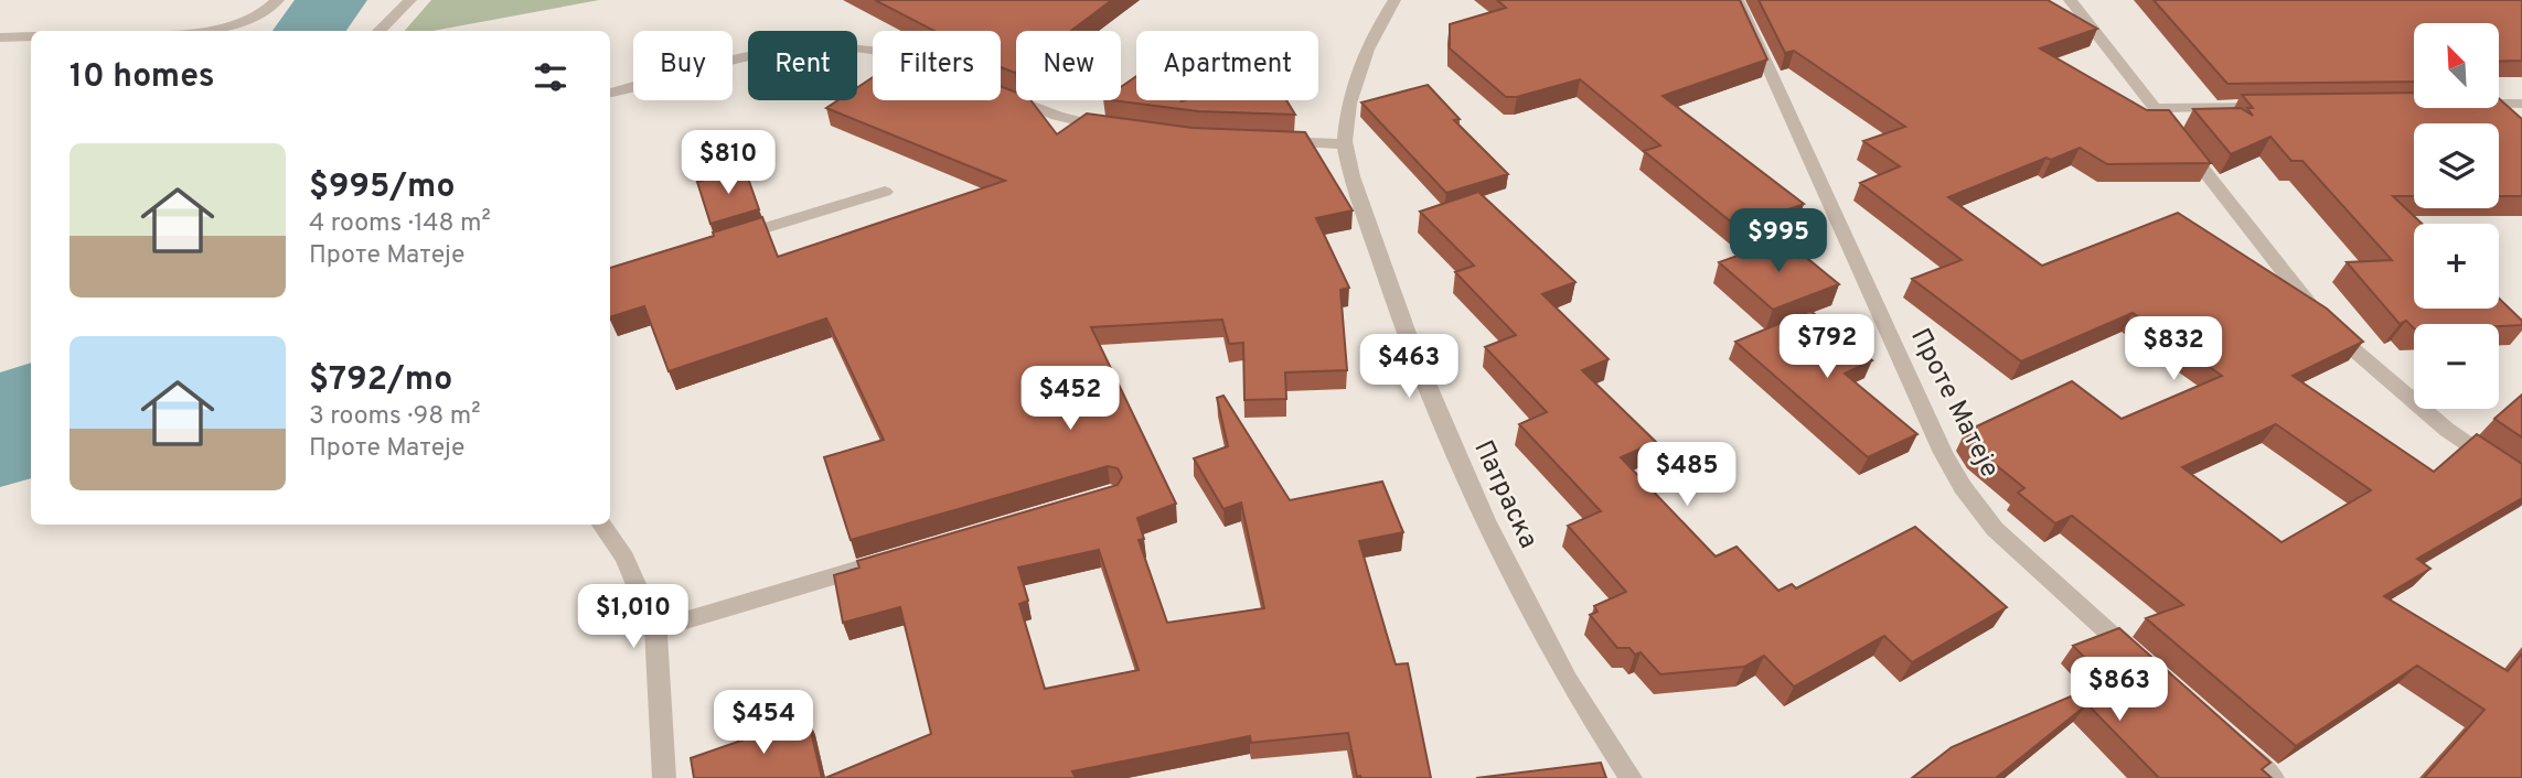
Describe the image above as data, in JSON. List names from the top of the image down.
{
  "streets": {
    "street": ["Проте Матеје", "Патраска"]
  },
  "north": "top left",
  "page": {
    "map_buttons": ["+", "−"],
    "chip": [
      "Buy",
      "Rent",
      "Filters",
      "New",
      "Apartment"
    ],
    "heading": "10 homes",
    "list": [
      {
        "name": "$995/mo",
        "note": "4 rooms · 148 m² · Проте Матеје"
      },
      {
        "name": "$792/mo",
        "note": "3 rooms · 98 m² · Проте Матеје"
      }
    ],
    "price": [
      "$810",
      "$995",
      "$792",
      "$832",
      "$463",
      "$452",
      "$485",
      "$1,010",
      "$863",
      "$454"
    ]
  }
}
